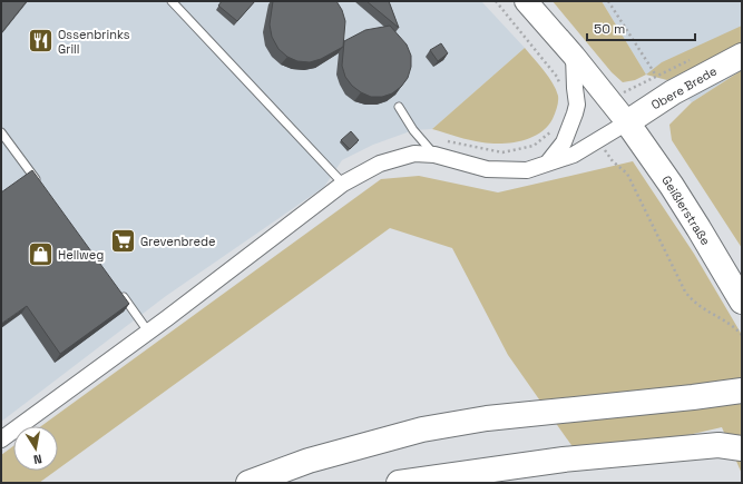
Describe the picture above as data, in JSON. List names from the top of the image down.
{
  "streets": {
    "main road": ["Obere Brede", "Geißlerstraße"]
  },
  "crossings": [
    ["Obere Brede", "Geißlerstraße"]
  ],
  "places": {
    "restaurant": ["Ossenbrinks Grill"],
    "supermarket": ["Grevenbrede"],
    "shop": ["Hellweg"]
  },
  "scale_bar": "50 m",
  "north": "bottom"
}
